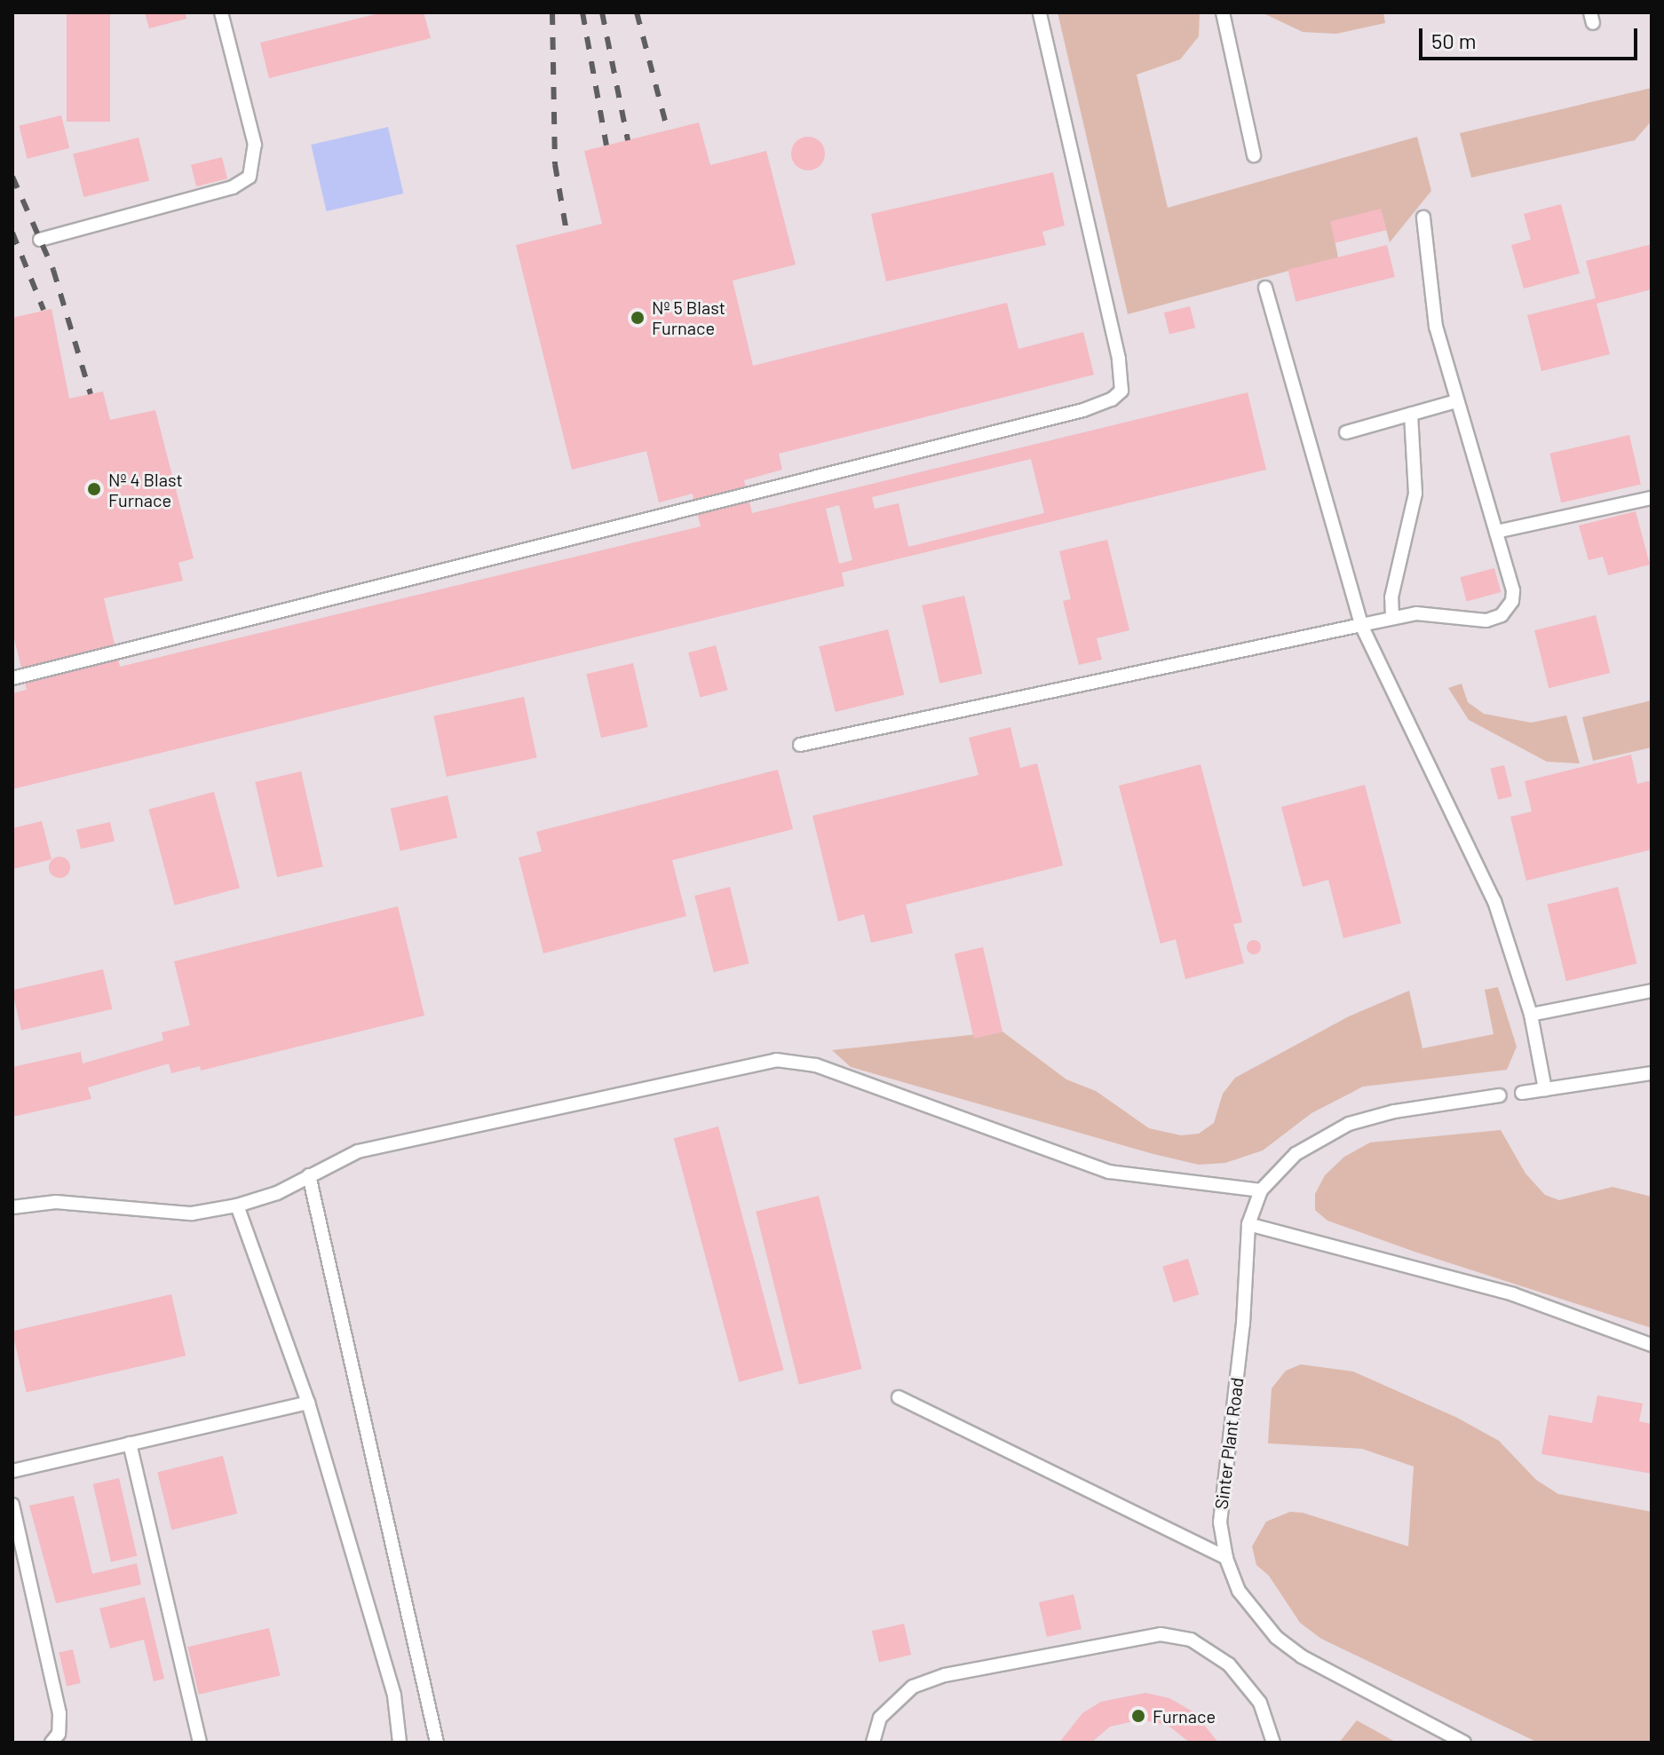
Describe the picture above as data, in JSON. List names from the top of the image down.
{
  "streets": {
    "lane": ["Sinter Plant Road"]
  },
  "places": ["Nº 5 Blast Furnace", "Nº 4 Blast Furnace", "Furnace"],
  "scale_bar": "50 m"
}
